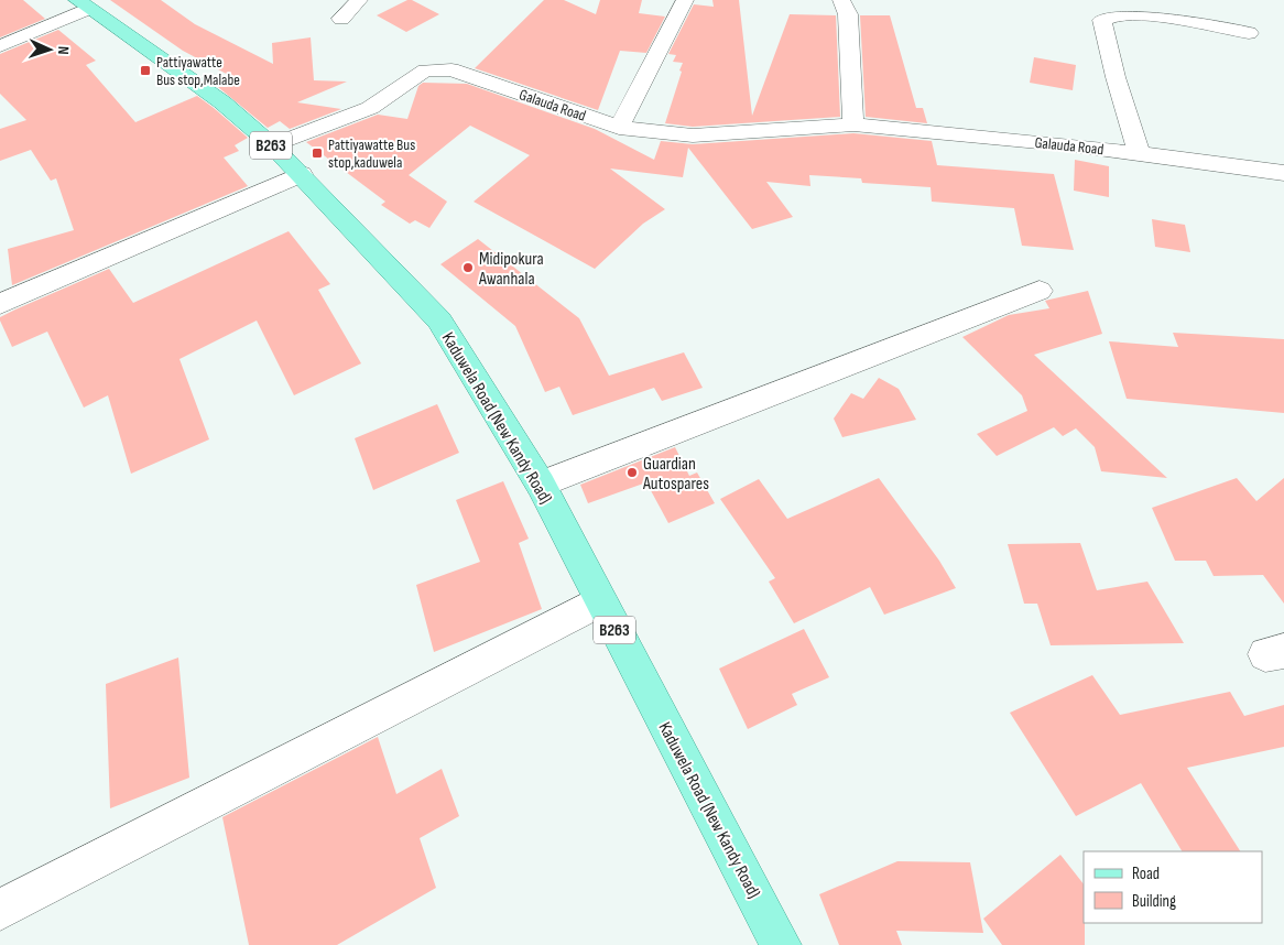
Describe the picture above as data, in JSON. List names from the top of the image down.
{
  "streets": {
    "main road": ["B263", "Kaduwela Road (New Kandy Road)"],
    "street": ["Galauda Road"]
  },
  "crossings": [
    ["Galauda Road", "Kaduwela Road (New Kandy Road)"]
  ],
  "places": {
    "transit": ["Pattiyawatte Bus stop,Malabe", "Pattiyawatte Bus stop,kaduwela"],
    "other": ["Midipokura Awanhala", "Guardian Autospares"]
  },
  "legend": ["Road", "Building"],
  "north": "right"
}
